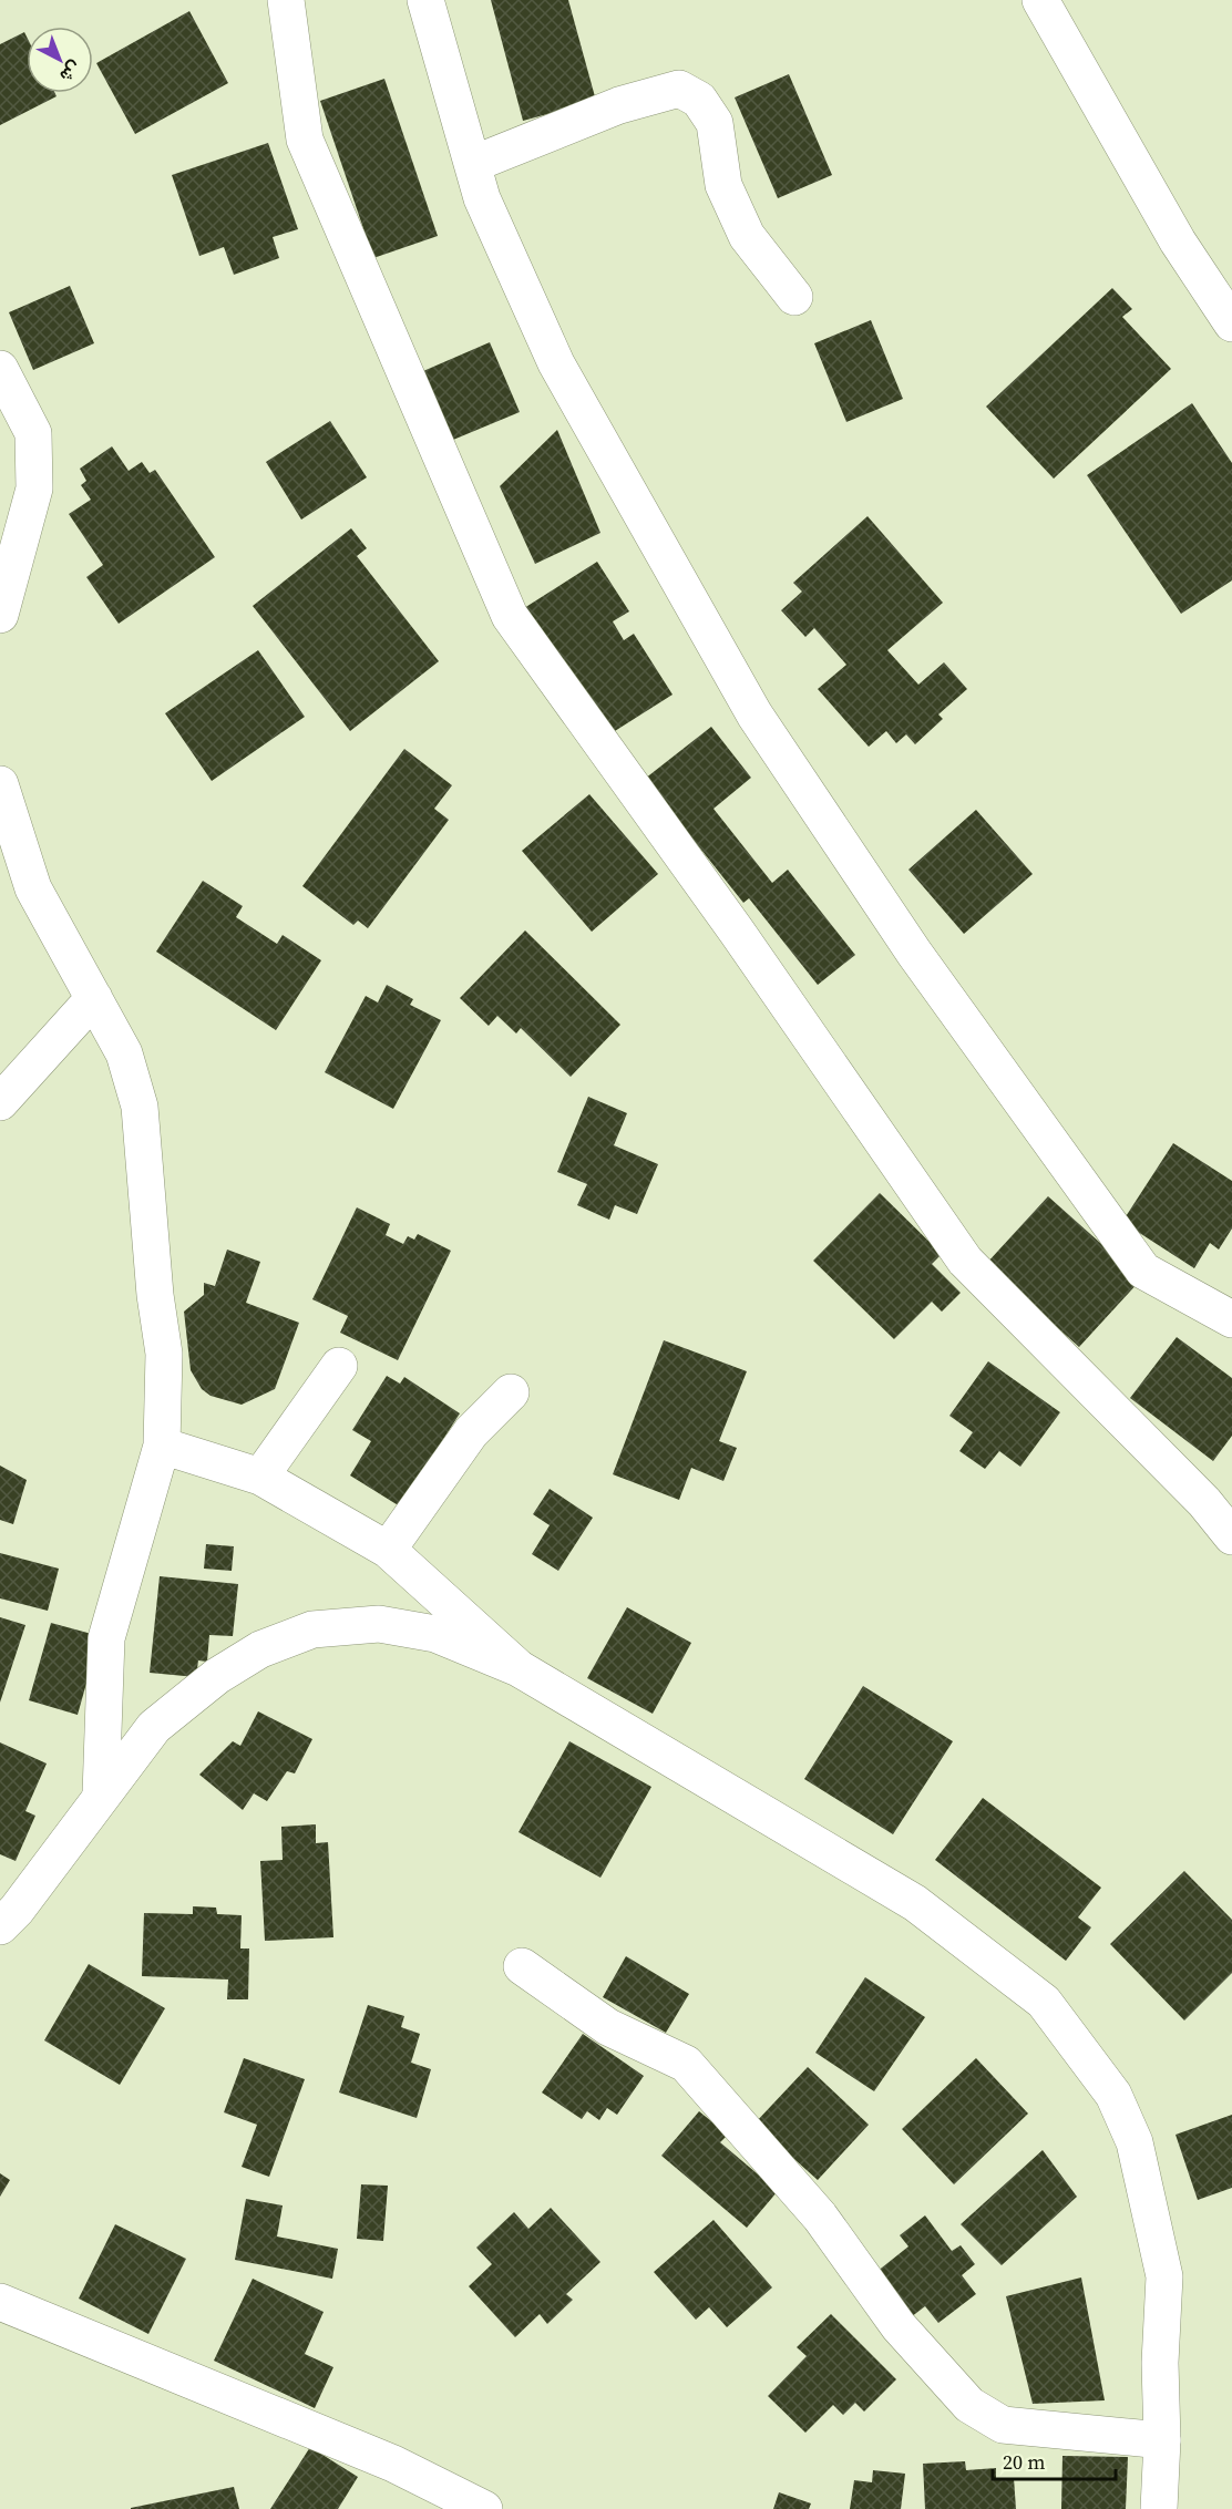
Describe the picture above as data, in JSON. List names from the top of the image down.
{
  "scale_bar": "20 m",
  "north": "bottom right"
}
